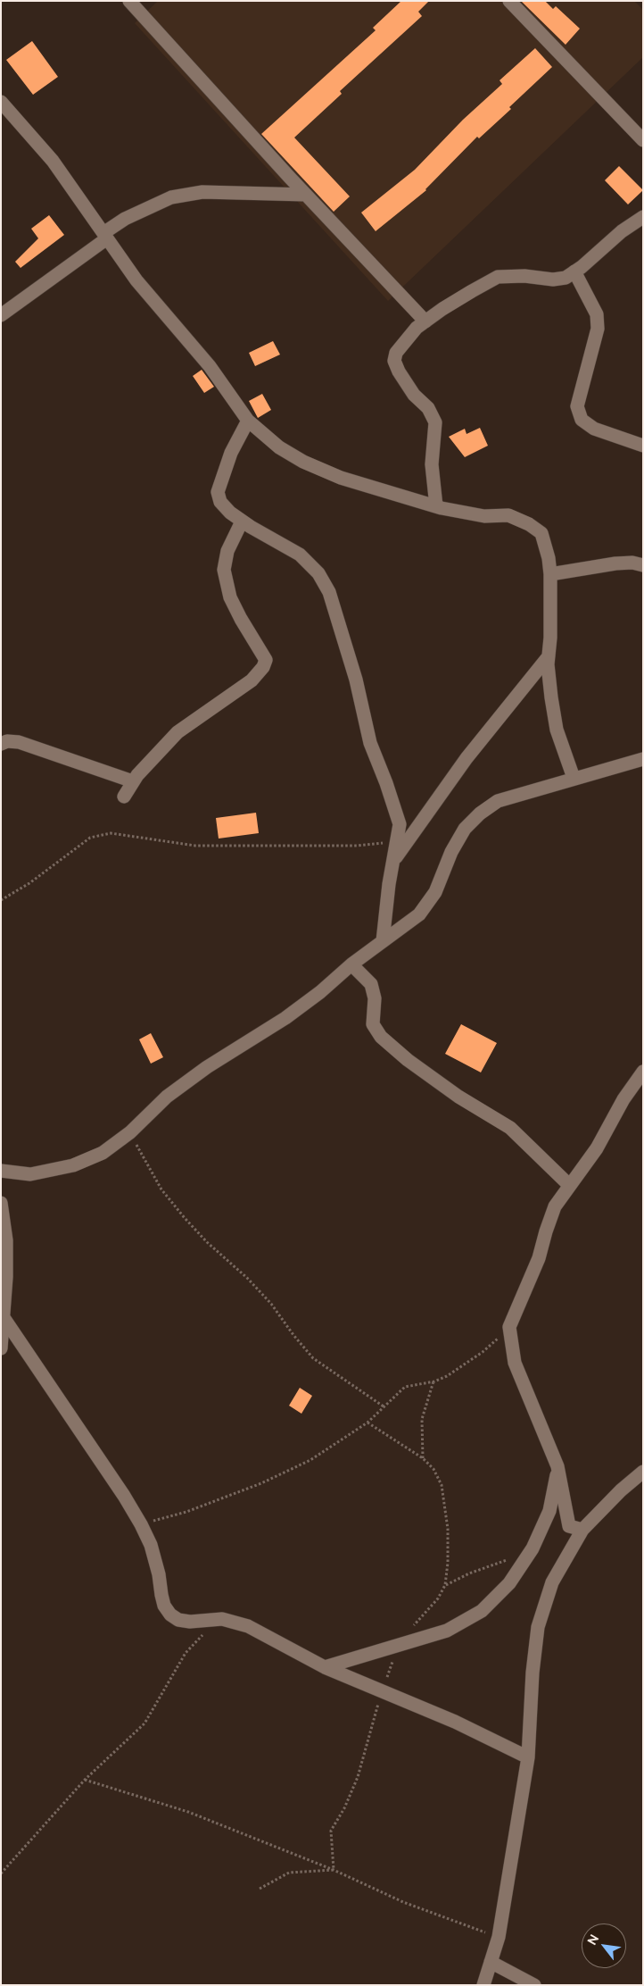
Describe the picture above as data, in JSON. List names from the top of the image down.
{
  "north": "top left"
}
